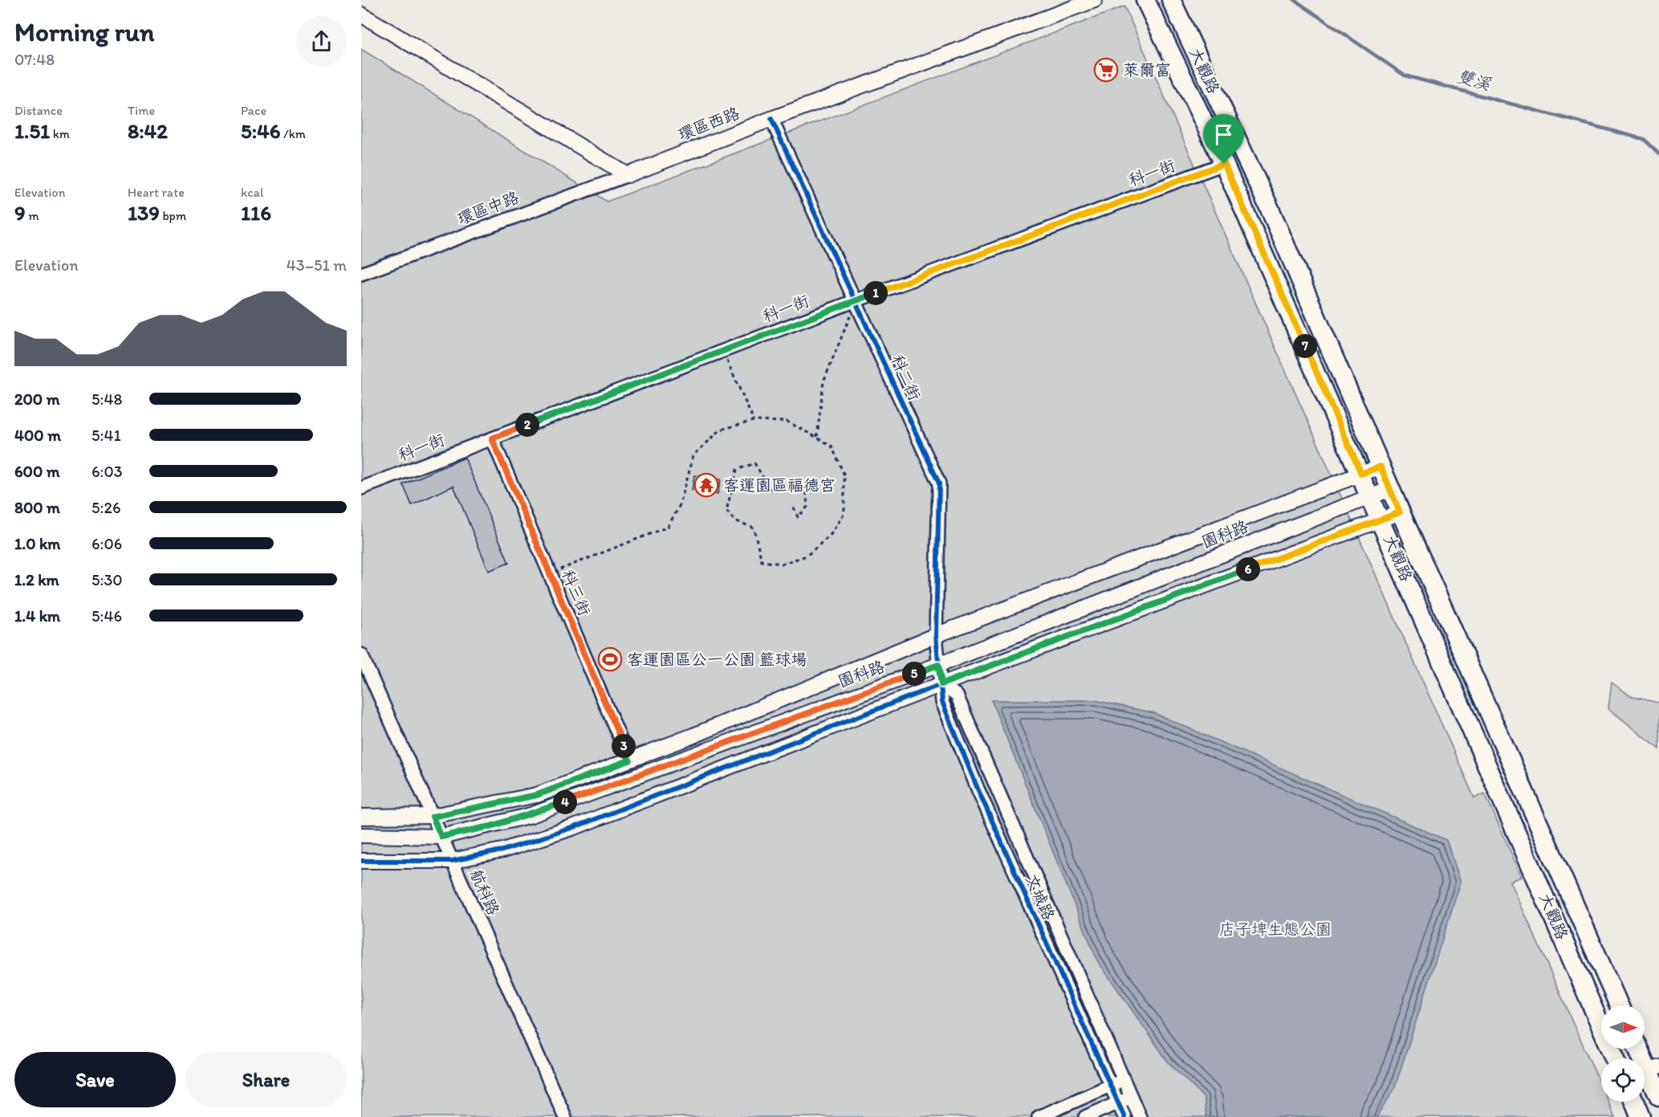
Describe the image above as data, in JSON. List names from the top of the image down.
{
  "streets": {
    "main road": ["大觀路"],
    "street": [
      "環區西路",
      "科一街",
      "環區中路",
      "科二街",
      "園科路",
      "科三街",
      "航科路",
      "文城路"
    ]
  },
  "crossings": [
    ["大觀路", "科一街"],
    ["大觀路", "園科路"],
    ["環區西路", "環區中路"],
    ["環區西路", "科二街"],
    ["科一街", "科二街"],
    ["科一街", "科三街"],
    ["科二街", "園科路"],
    ["科二街", "文城路"],
    ["園科路", "航科路"]
  ],
  "water": ["雙溪"],
  "parks": ["店子埤生態公園"],
  "places": {
    "supermarket": ["萊爾富"],
    "temple": ["客運園區福德宮"],
    "sports": ["客運園區公一公園 籃球場"]
  },
  "north": "right",
  "page": {
    "heading": ["Morning run", "07:48"],
    "stats": [
      ["Distance", "1.51 km"],
      ["Time", "8:42"],
      ["Pace", "5:46 /km"],
      ["Elevation", "9 m"],
      ["Heart rate", "139 bpm"],
      ["kcal", "116"]
    ],
    "chart": ["Elevation", "43–51 m"],
    "pins": [
      "1",
      "7",
      "2",
      "6",
      "5",
      "3",
      "4"
    ],
    "list": [
      {
        "name": "200 m",
        "note": "5:48"
      },
      {
        "name": "400 m",
        "note": "5:41"
      },
      {
        "name": "600 m",
        "note": "6:03"
      },
      {
        "name": "800 m",
        "note": "5:26"
      },
      {
        "name": "1.0 km",
        "note": "6:06"
      },
      {
        "name": "1.2 km",
        "note": "5:30"
      },
      {
        "name": "1.4 km",
        "note": "5:46"
      }
    ],
    "buttons": ["Save", "Share"]
  }
}
